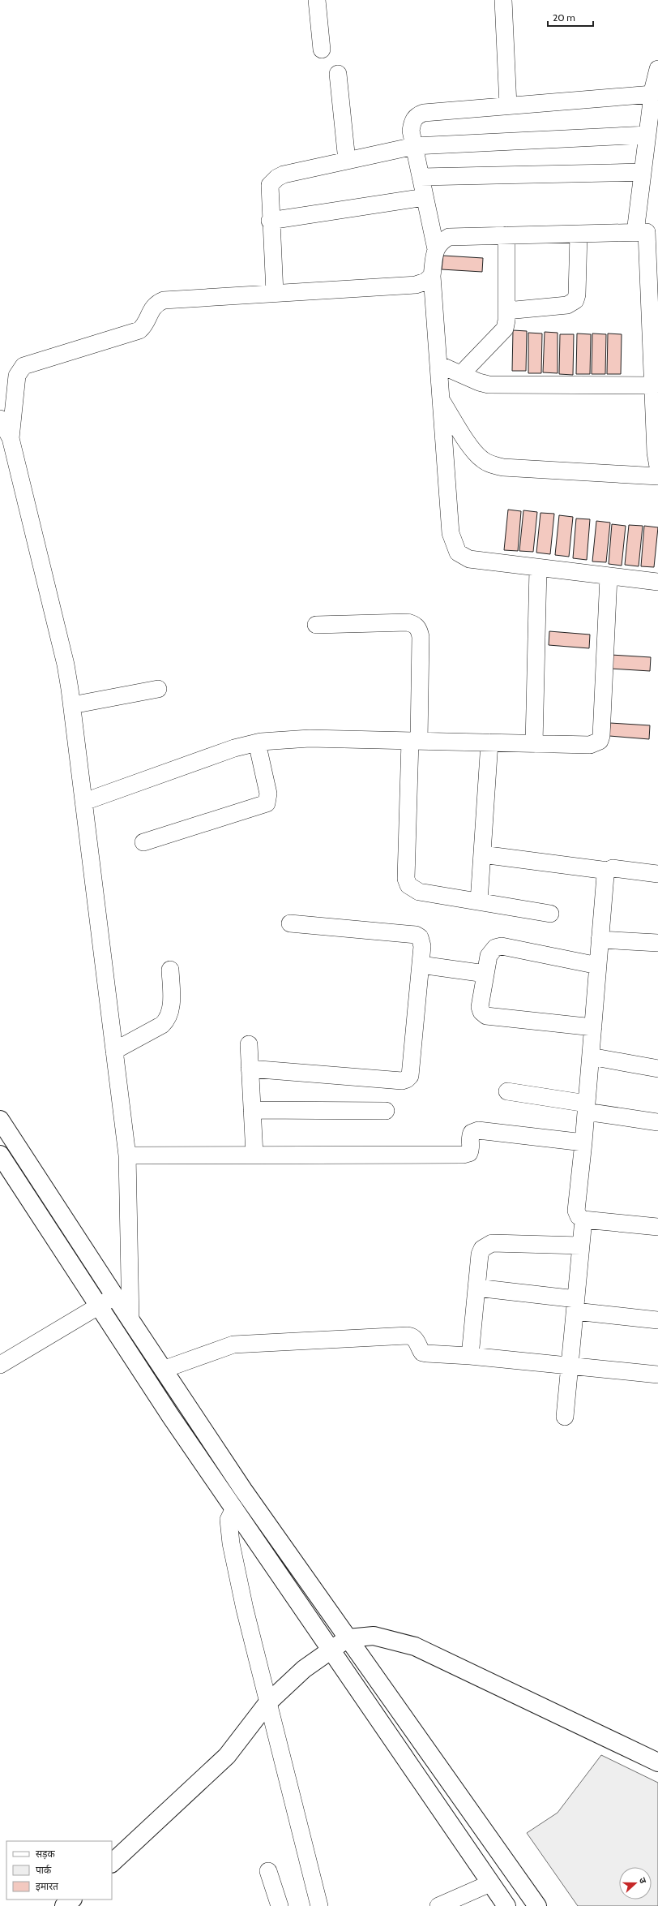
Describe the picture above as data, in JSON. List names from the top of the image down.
{
  "legend": ["सड़क", "पार्क", "इमारत"],
  "scale_bar": "20 m",
  "north": "right"
}
